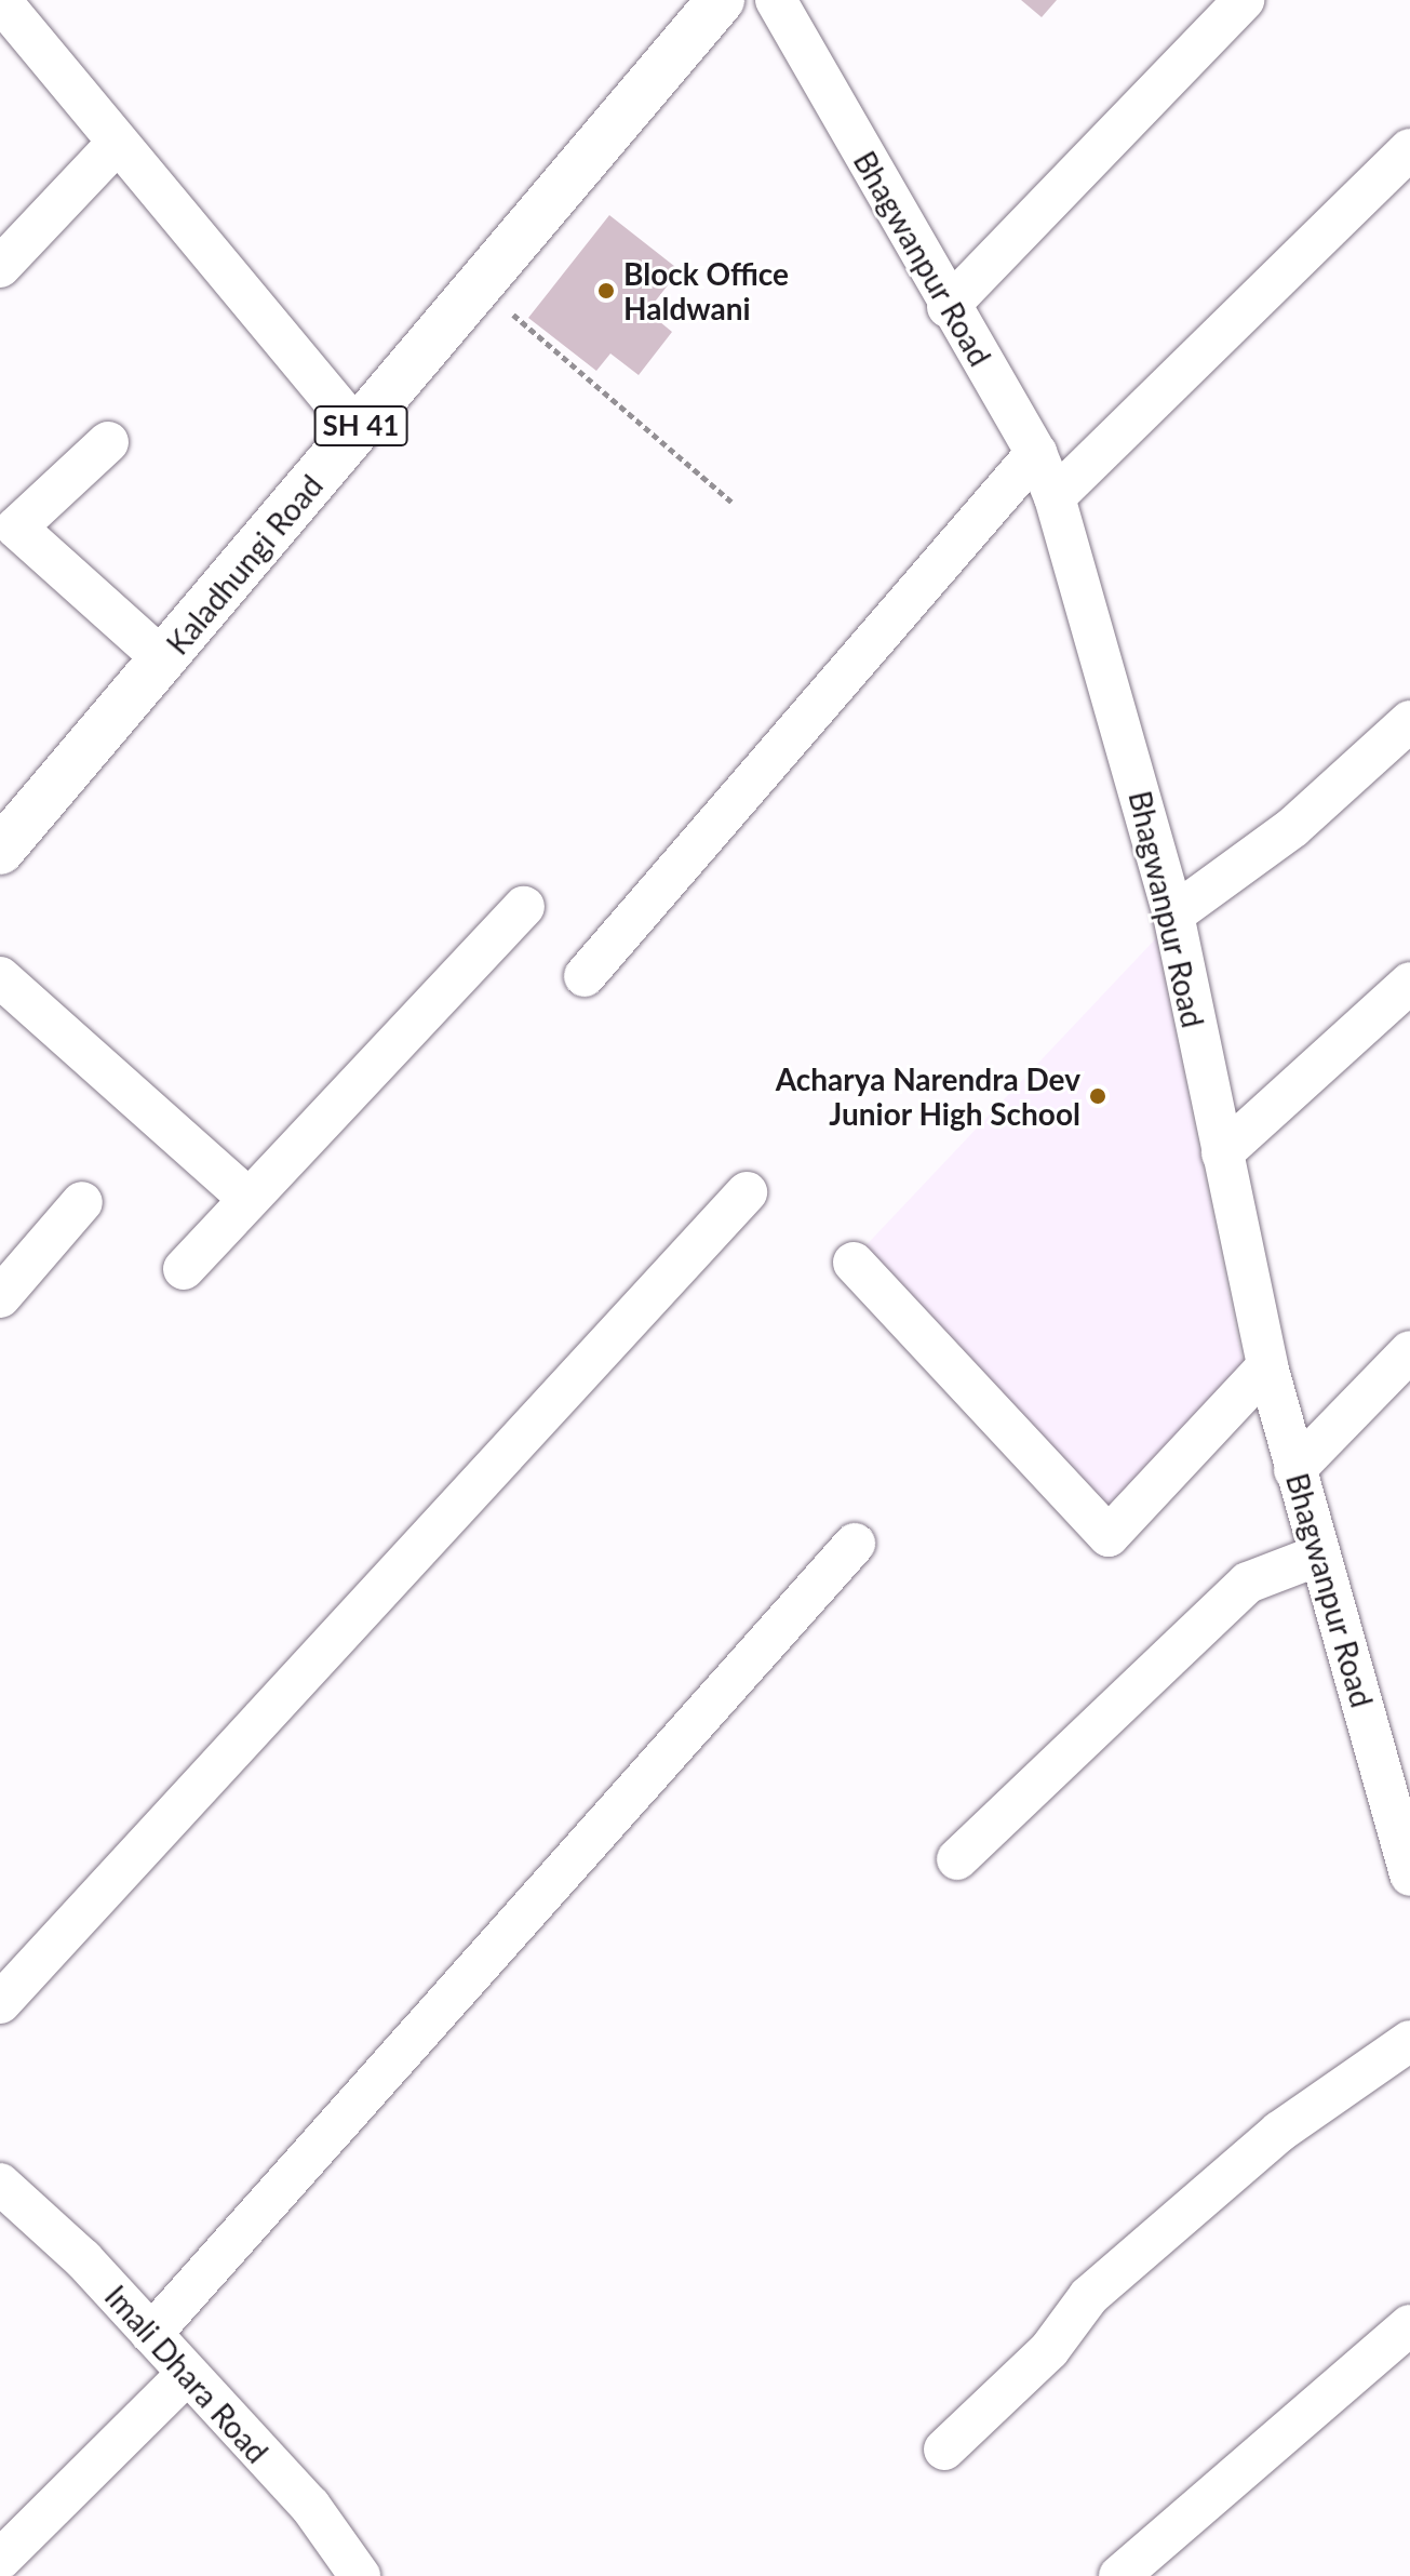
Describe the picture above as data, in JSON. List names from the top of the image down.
{
  "streets": {
    "main road": ["SH 41", "Kaladhungi Road"],
    "street": ["Bhagwanpur Road", "Imali Dhara Road"]
  },
  "places": ["Block Office Haldwani", "Acharya Narendra Dev Junior High School"]
}
